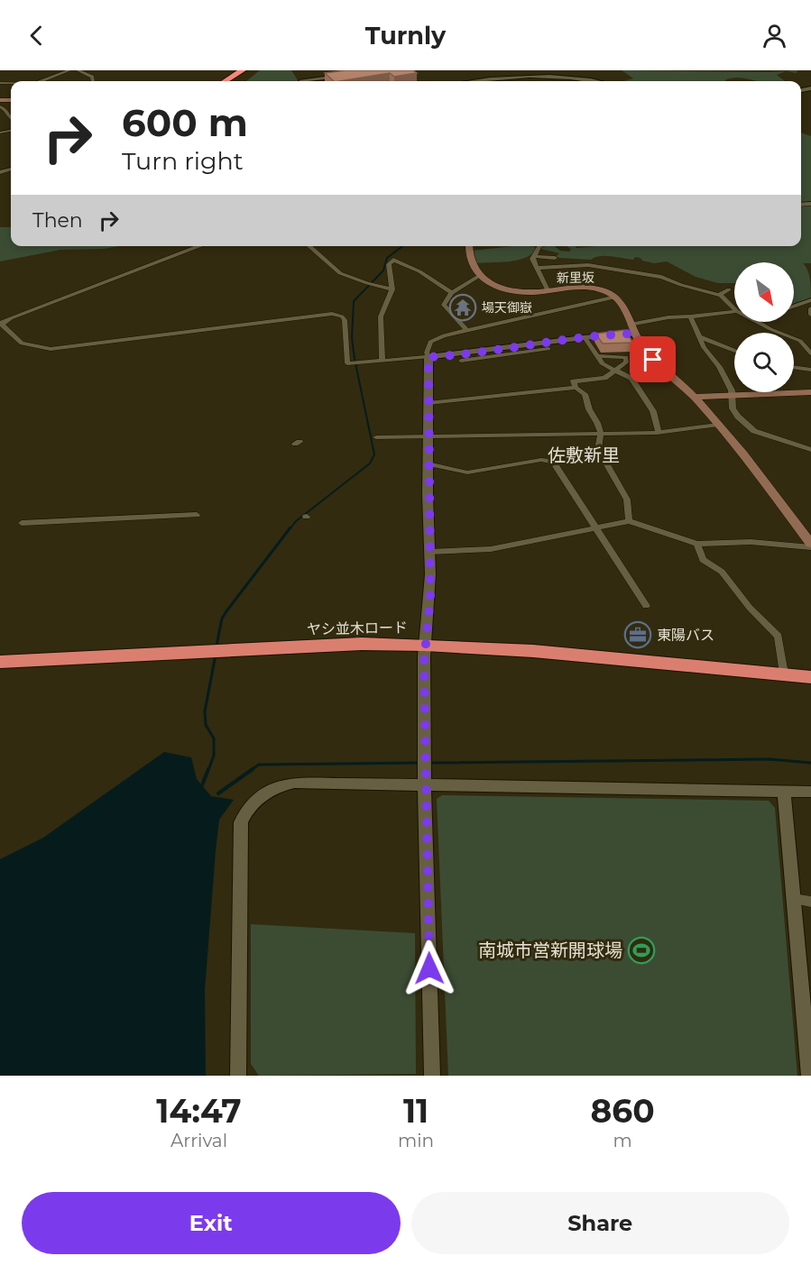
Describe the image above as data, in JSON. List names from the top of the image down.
{
  "streets": {
    "highway": ["ヤシ並木ロード"],
    "main road": ["新里坂"]
  },
  "districts": ["佐敷新里"],
  "places": {
    "temple": ["場天御嶽"],
    "office": ["東陽バス"],
    "sports": ["南城市営新開球場"]
  },
  "north": "bottom right",
  "page": {
    "header": "Turnly",
    "turn": ["600 m", "Turn right"],
    "then": "Then",
    "eta": [
      "14:47",
      "Arrival",
      "11",
      "min",
      "860",
      "m"
    ],
    "buttons": ["Exit", "Share"]
  }
}
